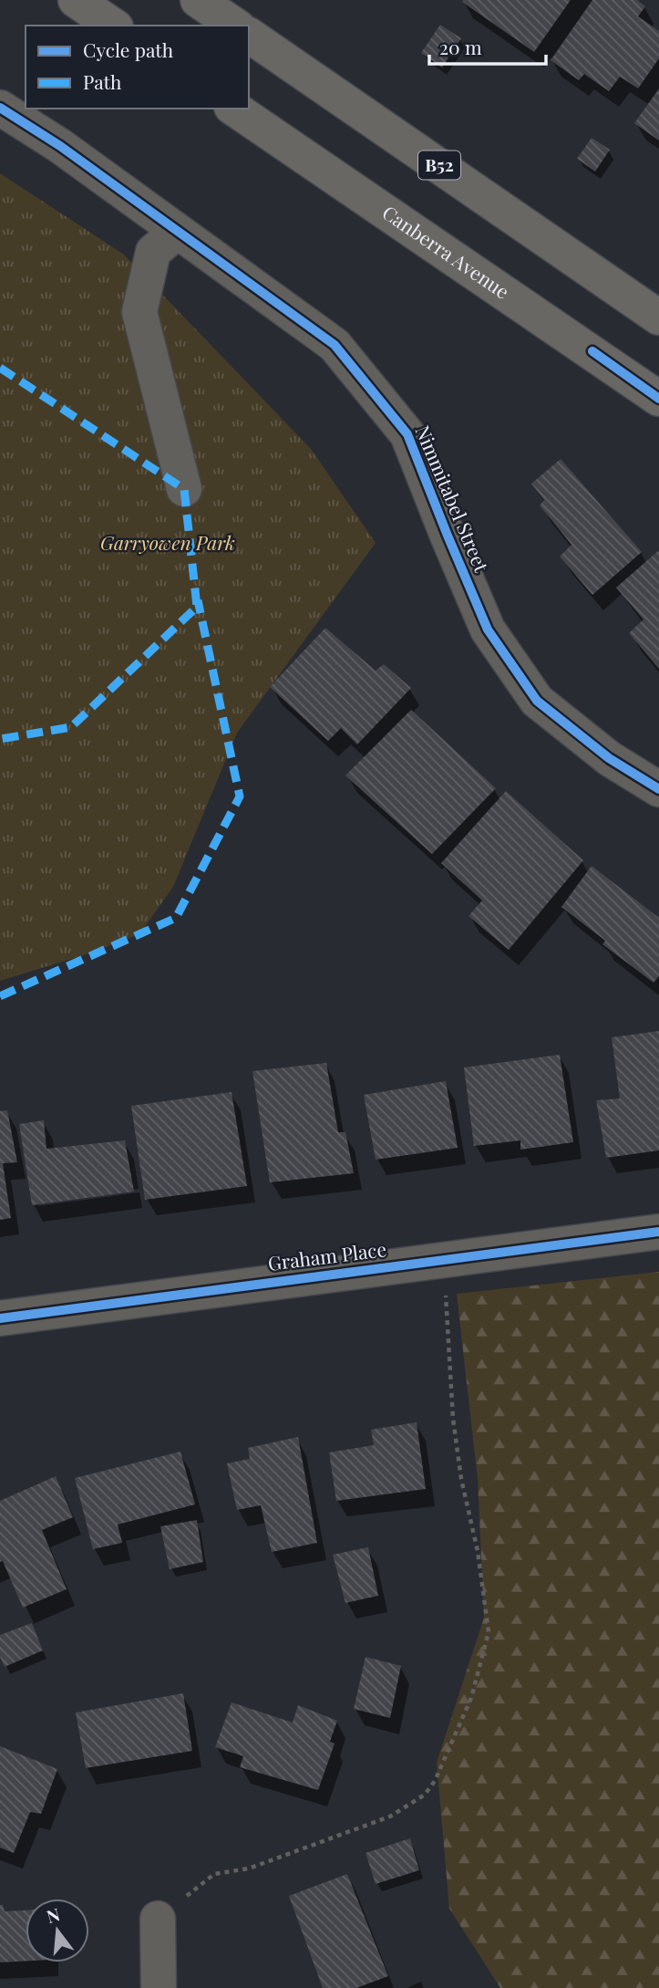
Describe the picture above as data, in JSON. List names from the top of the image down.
{
  "streets": {
    "highway": ["B52", "Canberra Avenue"],
    "street": ["Nimmitabel Street", "Graham Place"]
  },
  "parks": ["Garryowen Park"],
  "legend": ["Cycle path", "Path"],
  "scale_bar": "20 m",
  "north": "top"
}
